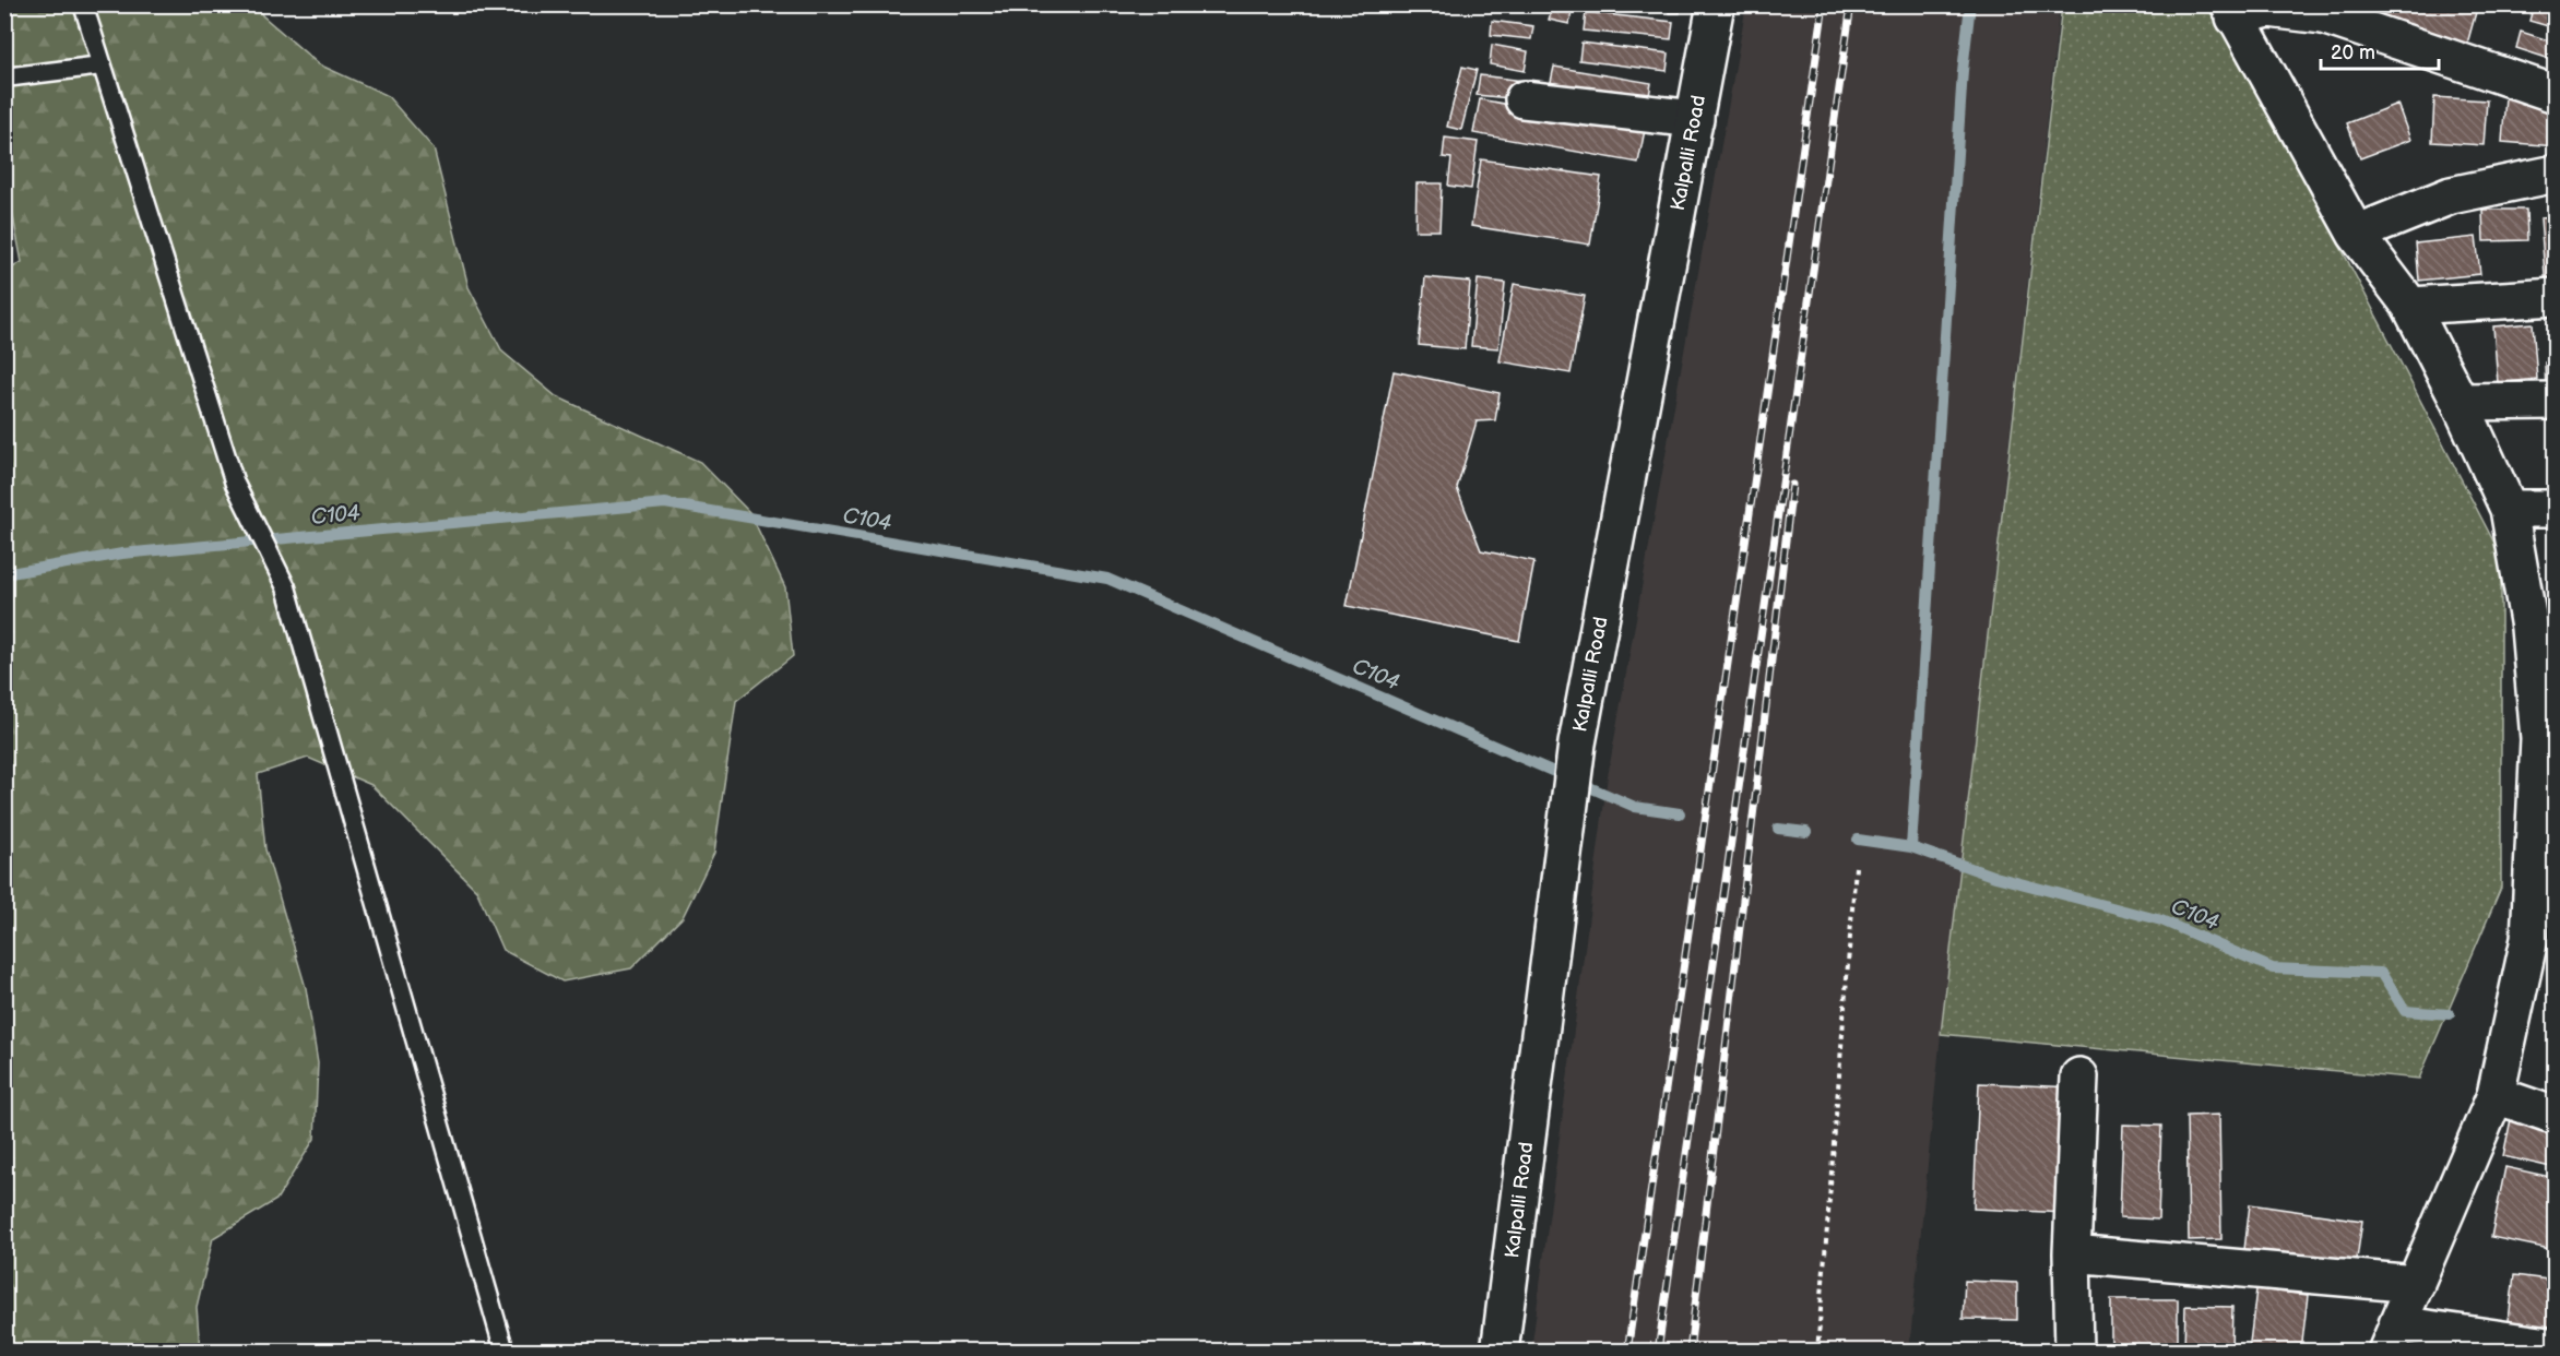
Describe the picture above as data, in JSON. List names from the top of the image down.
{
  "streets": {
    "street": ["Kalpalli Road"]
  },
  "water": ["C104"],
  "scale_bar": "20 m"
}
